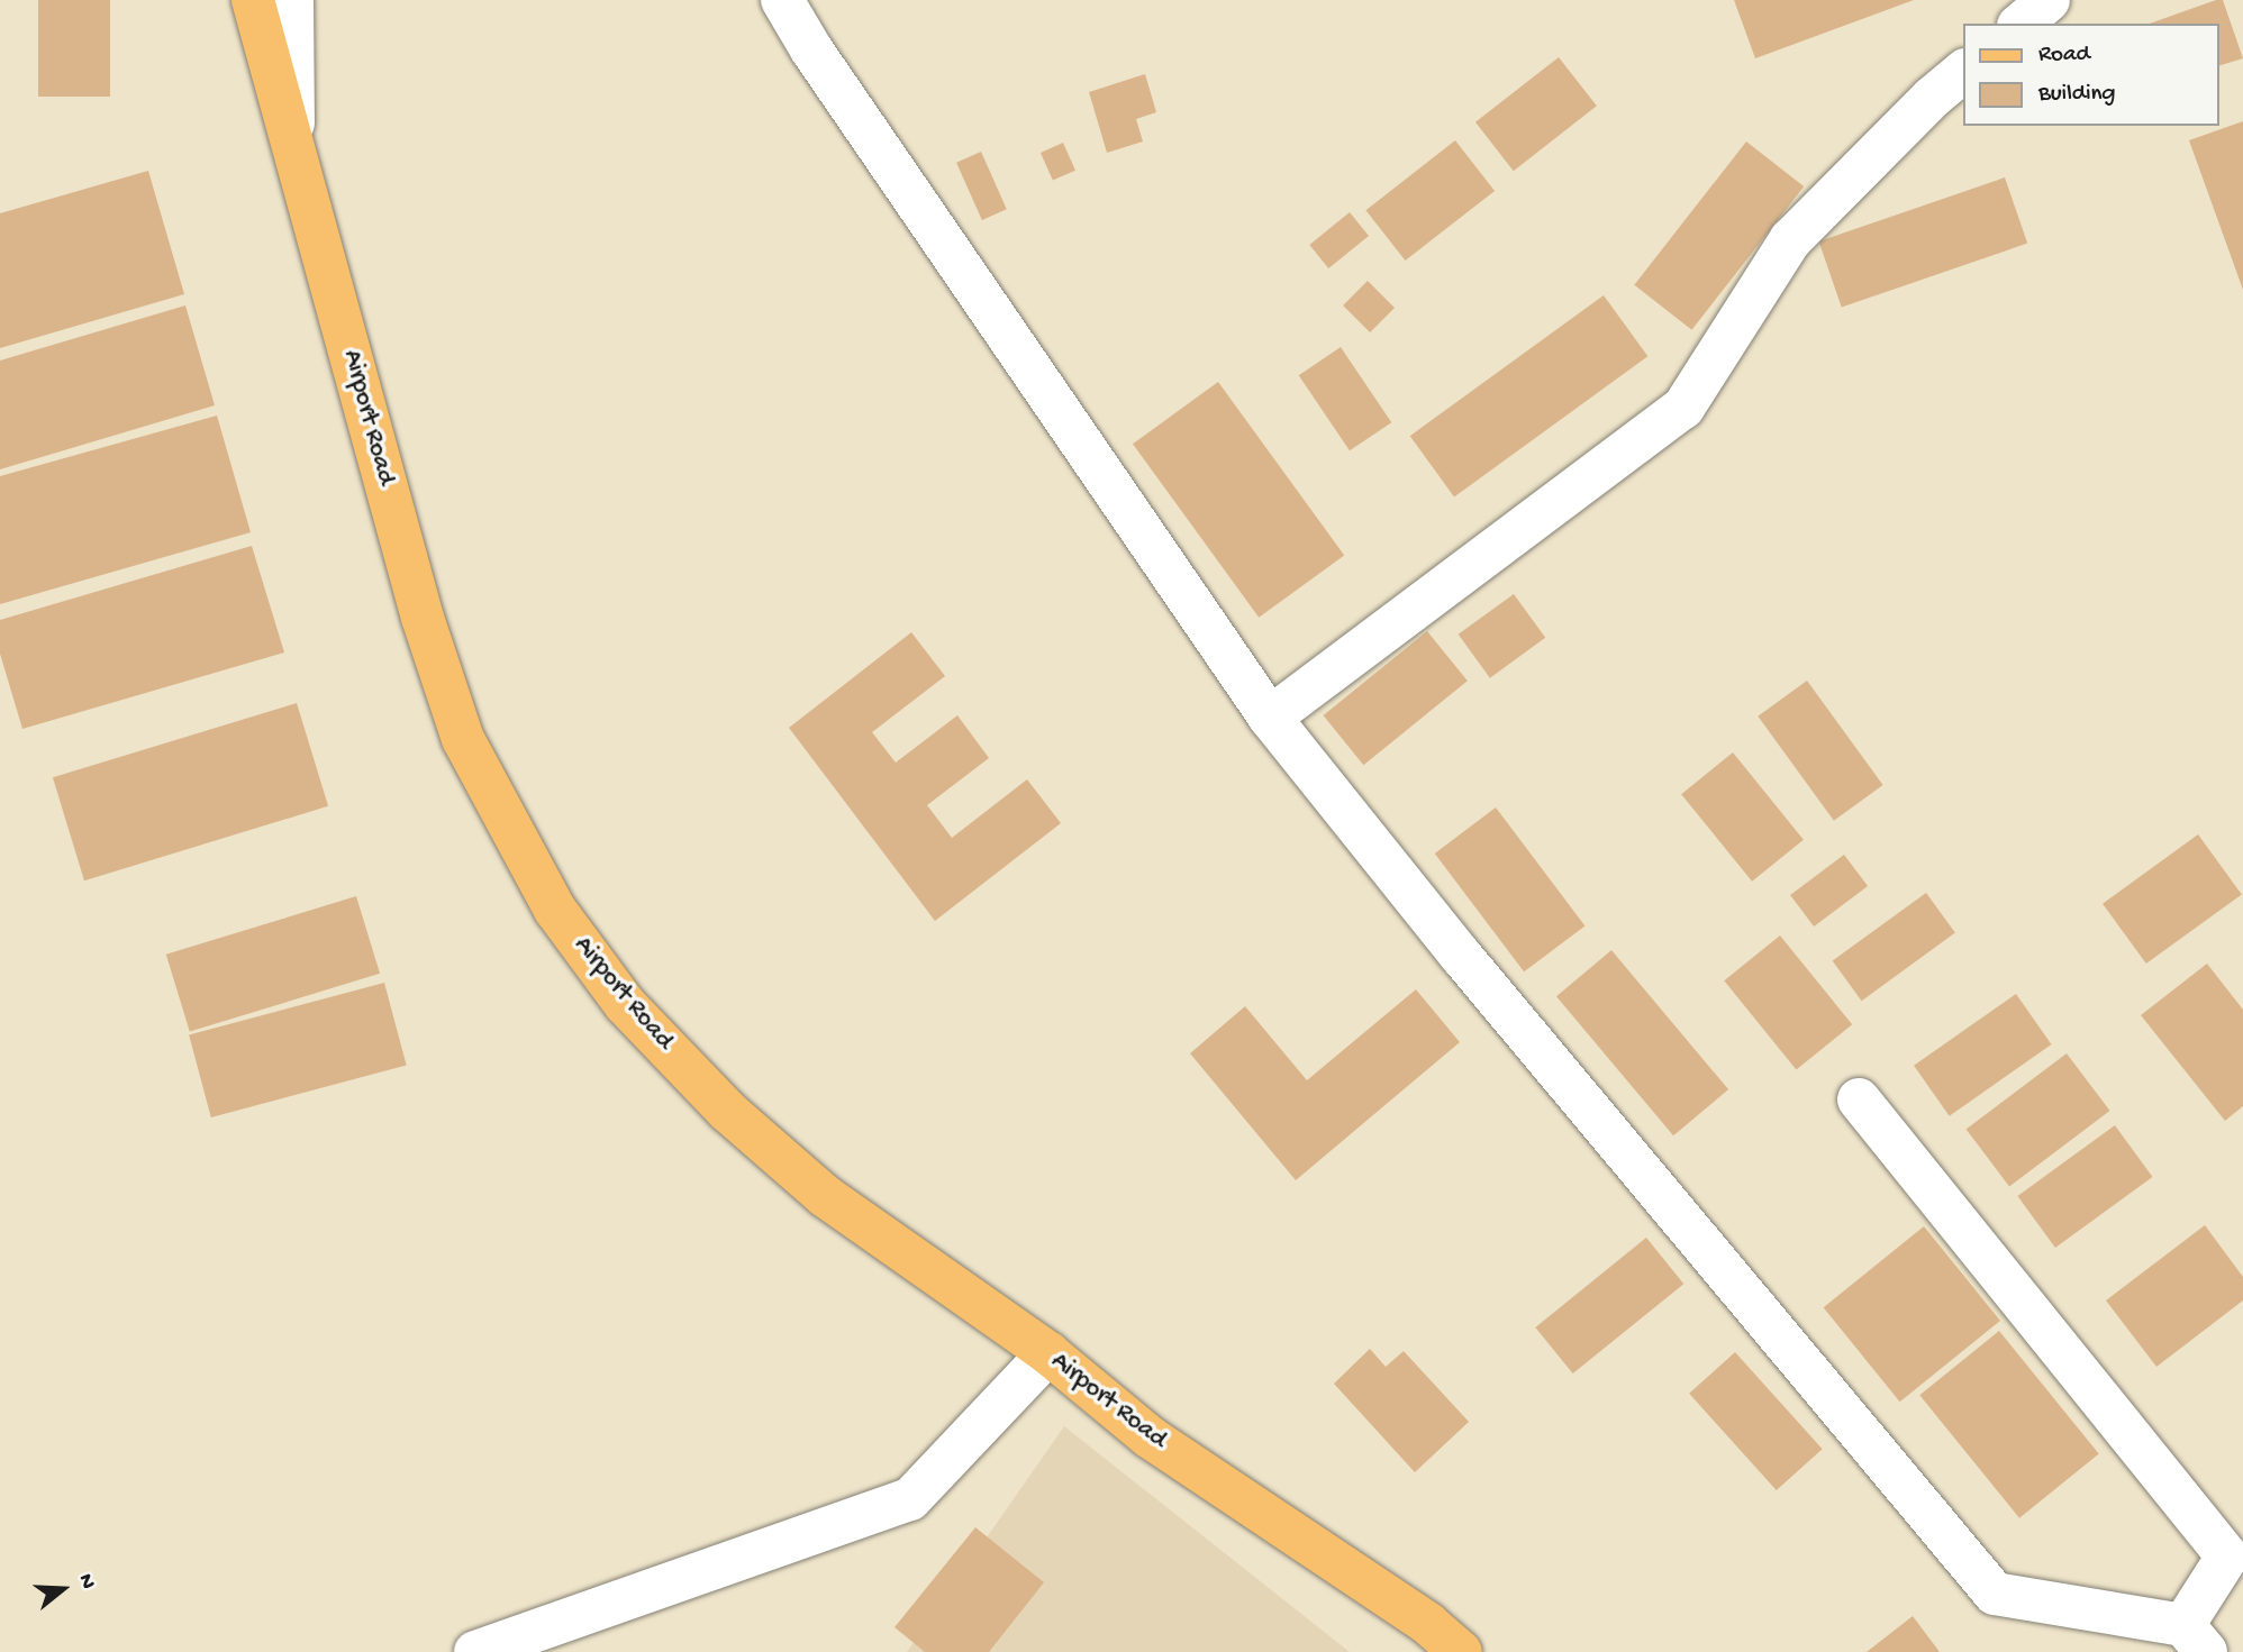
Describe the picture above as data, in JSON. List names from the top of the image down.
{
  "streets": {
    "main road": ["Airport Road"]
  },
  "legend": ["Road", "Building"],
  "north": "right"
}
